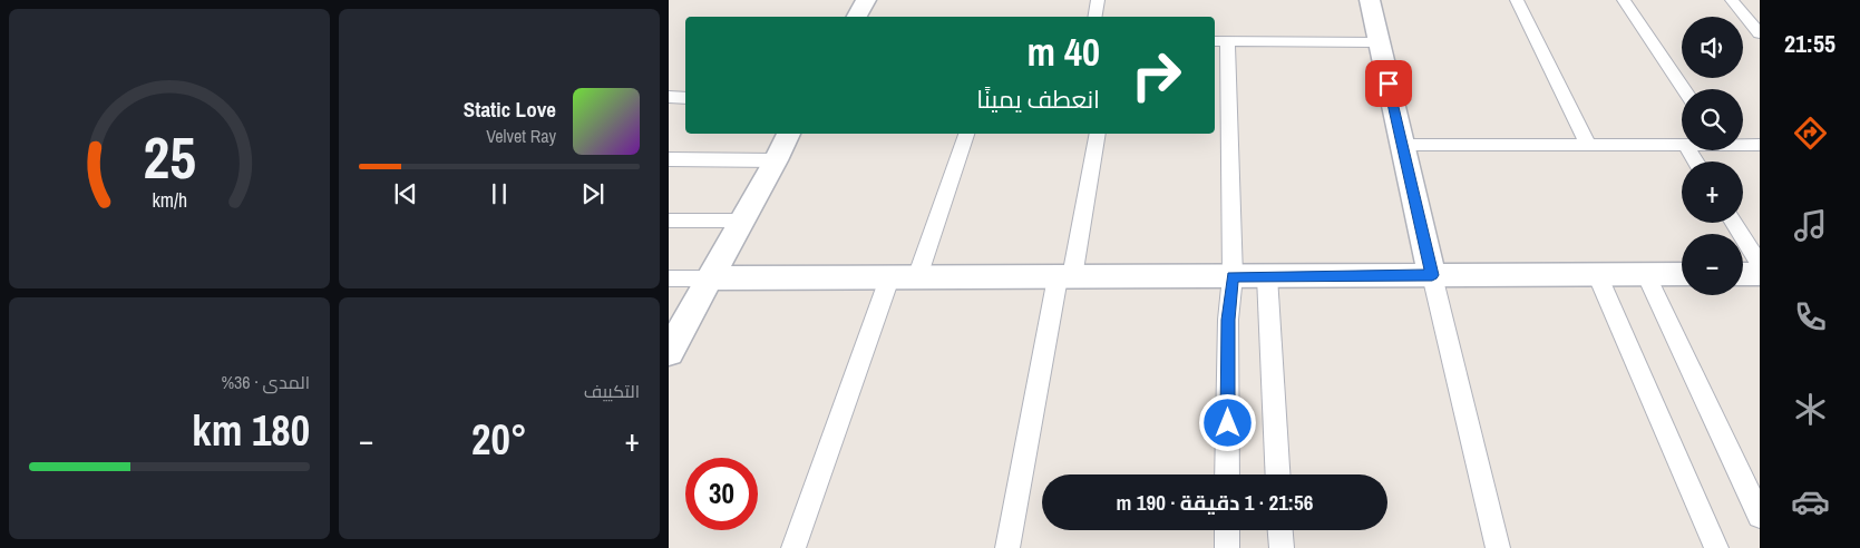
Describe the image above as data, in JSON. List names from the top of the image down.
{
  "page": {
    "tabs": "21:55",
    "map_buttons": ["+", "−"],
    "turn": ["40 m", "انعطف يمينًا"],
    "song": ["Static Love", "Velvet Ray"],
    "tile": [
      "التكييف",
      ["المدى · 36%", "180 km"]
    ],
    "heat": ["−", "20°", "+"],
    "limit": "30",
    "trip": "21:56 · 1 دقيقة · 190 m",
    "gauge": ["25", "km/h"]
  }
}
